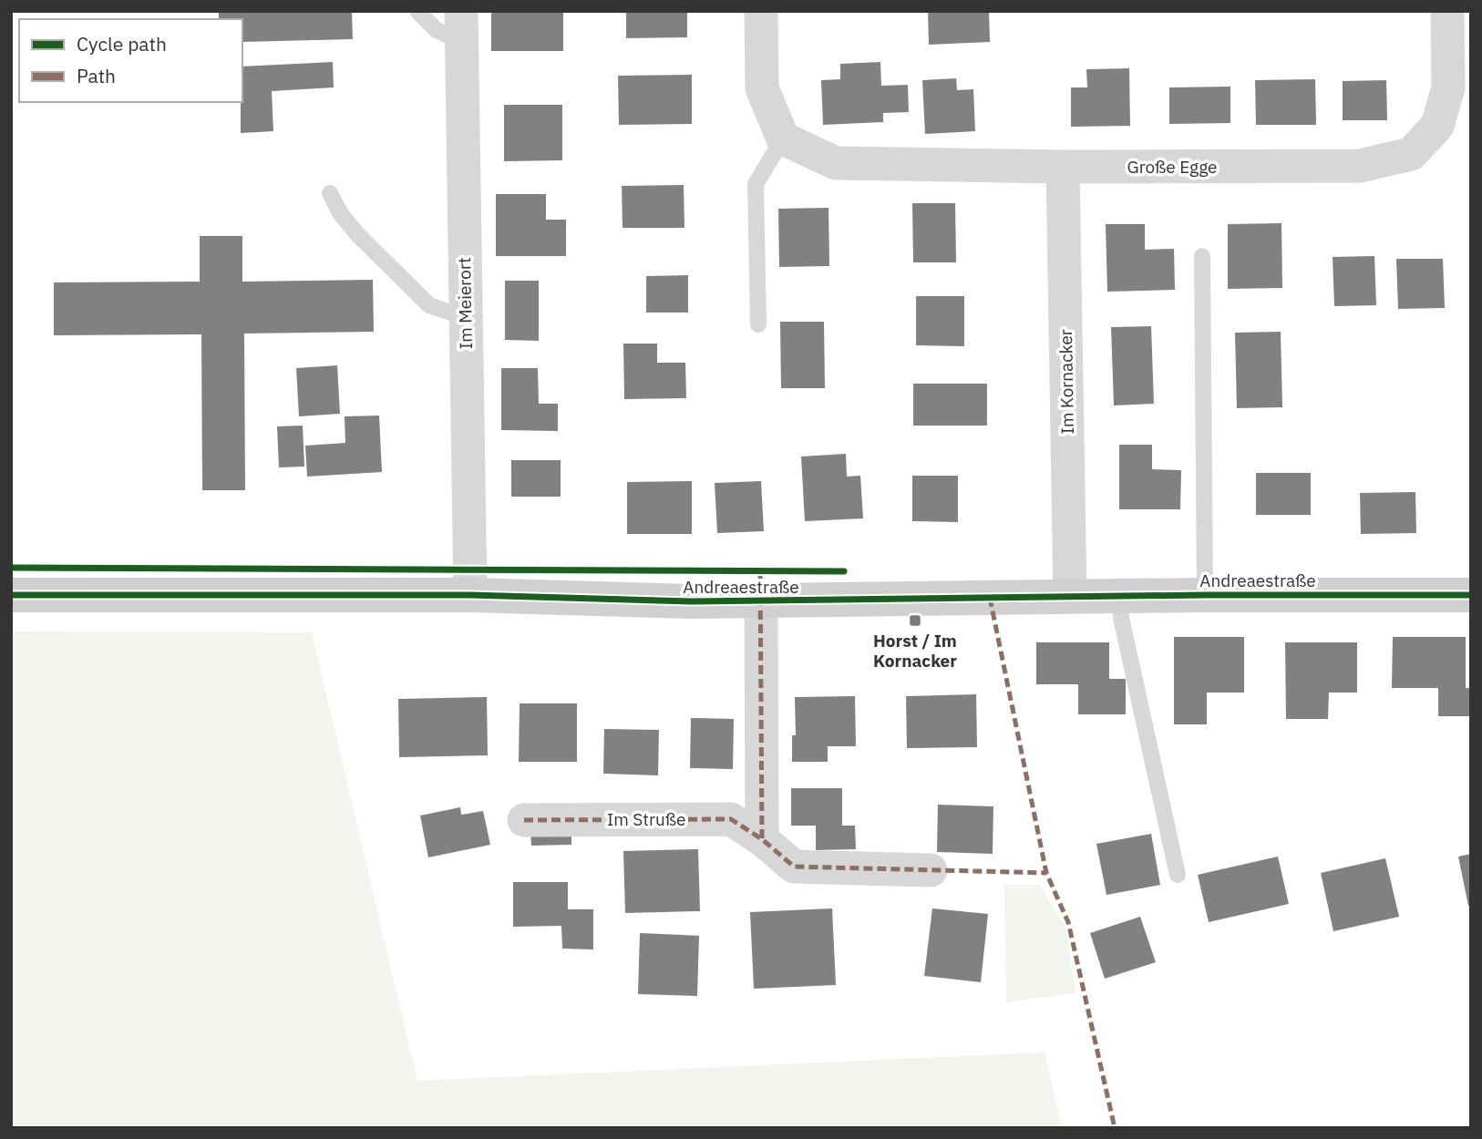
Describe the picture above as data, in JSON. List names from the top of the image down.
{
  "streets": {
    "street": [
      "Große Egge",
      "Im Meierort",
      "Im Kornacker",
      "Andreaestraße",
      "Im Struße"
    ]
  },
  "crossings": [
    ["Große Egge", "Im Kornacker"],
    ["Im Meierort", "Andreaestraße"],
    ["Im Kornacker", "Andreaestraße"]
  ],
  "places": {
    "transit": ["Horst / Im Kornacker"]
  },
  "legend": ["Cycle path", "Path"]
}
